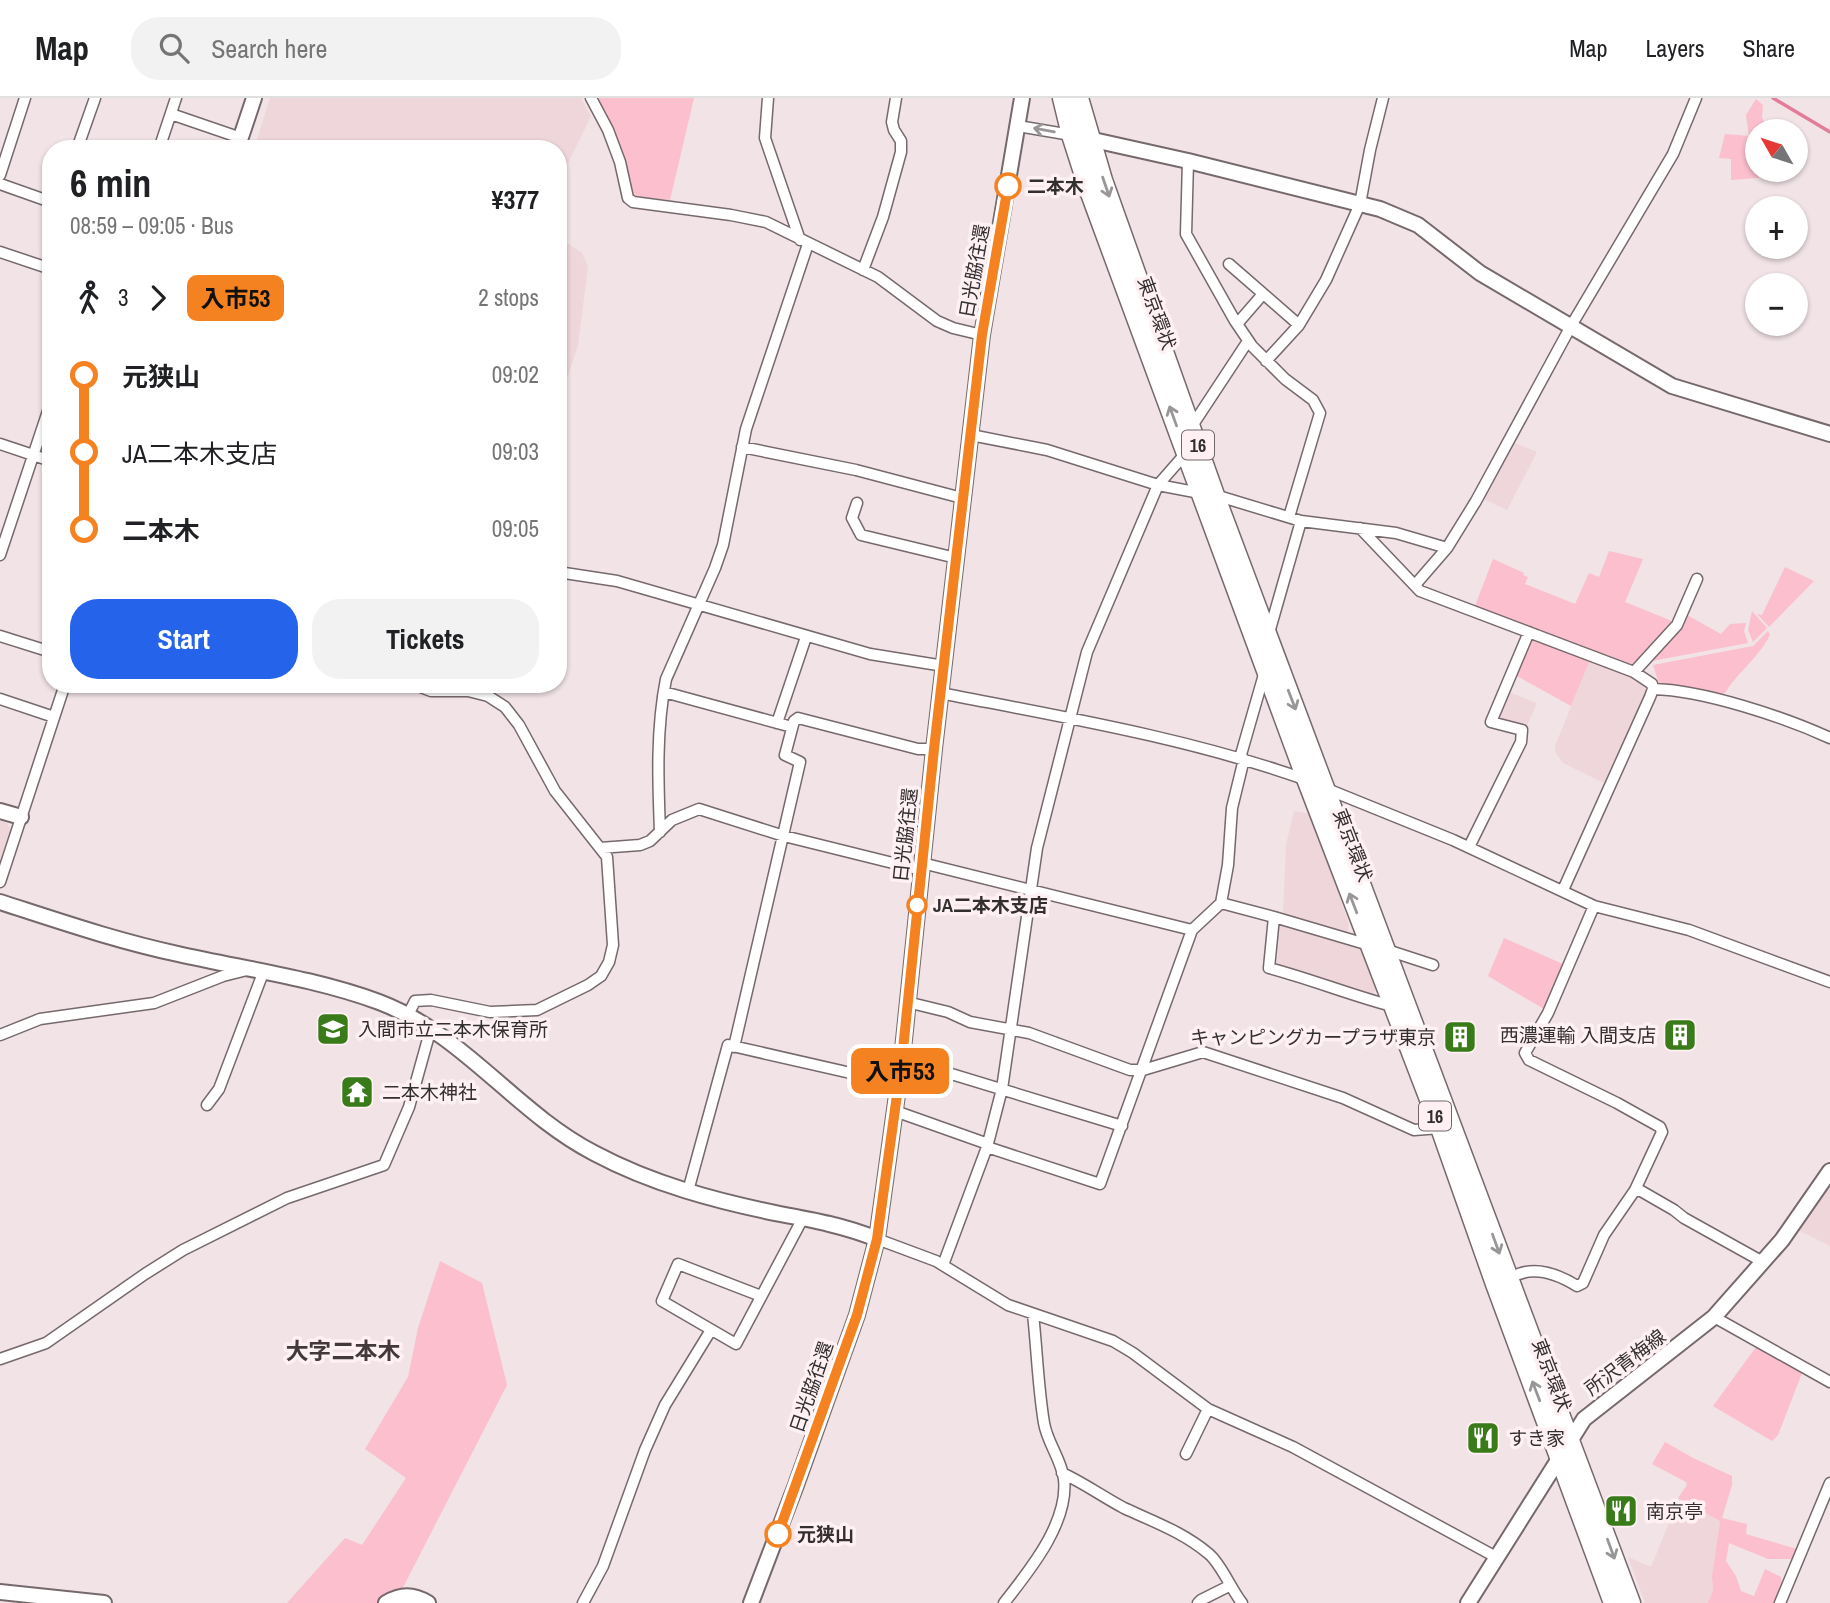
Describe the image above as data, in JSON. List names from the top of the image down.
{
  "streets": {
    "highway": ["東京環状", "16"],
    "main road": ["日光脇往還", "所沢青梅線"]
  },
  "crossings": [
    ["東京環状", "所沢青梅線"]
  ],
  "districts": ["大字二本木"],
  "places": {
    "other": ["二本木", "JA二本木支店", "元狭山"],
    "school or university": ["入間市立二本木保育所"],
    "building": ["西濃運輸 入間支店", "キャンピングカープラザ東京"],
    "temple": ["二本木神社"],
    "restaurant": ["すき家", "南京亭"]
  },
  "lines": ["bus line 入市53"],
  "north": "top left",
  "page": {
    "header": "Map",
    "search": "Search here",
    "nav": ["Map", "Layers", "Share"],
    "on_map": "入市53",
    "map_buttons": ["+", "−"],
    "heading": ["6 min", "08:59 – 09:05 · Bus", "¥377"],
    "legs": ["3", "入市53", "2 stops"],
    "list": [
      {
        "name": "元狭山",
        "value": "09:02"
      },
      {
        "name": "JA二本木支店",
        "value": "09:03"
      },
      {
        "name": "二本木",
        "value": "09:05"
      }
    ],
    "buttons": ["Start", "Tickets"]
  }
}
